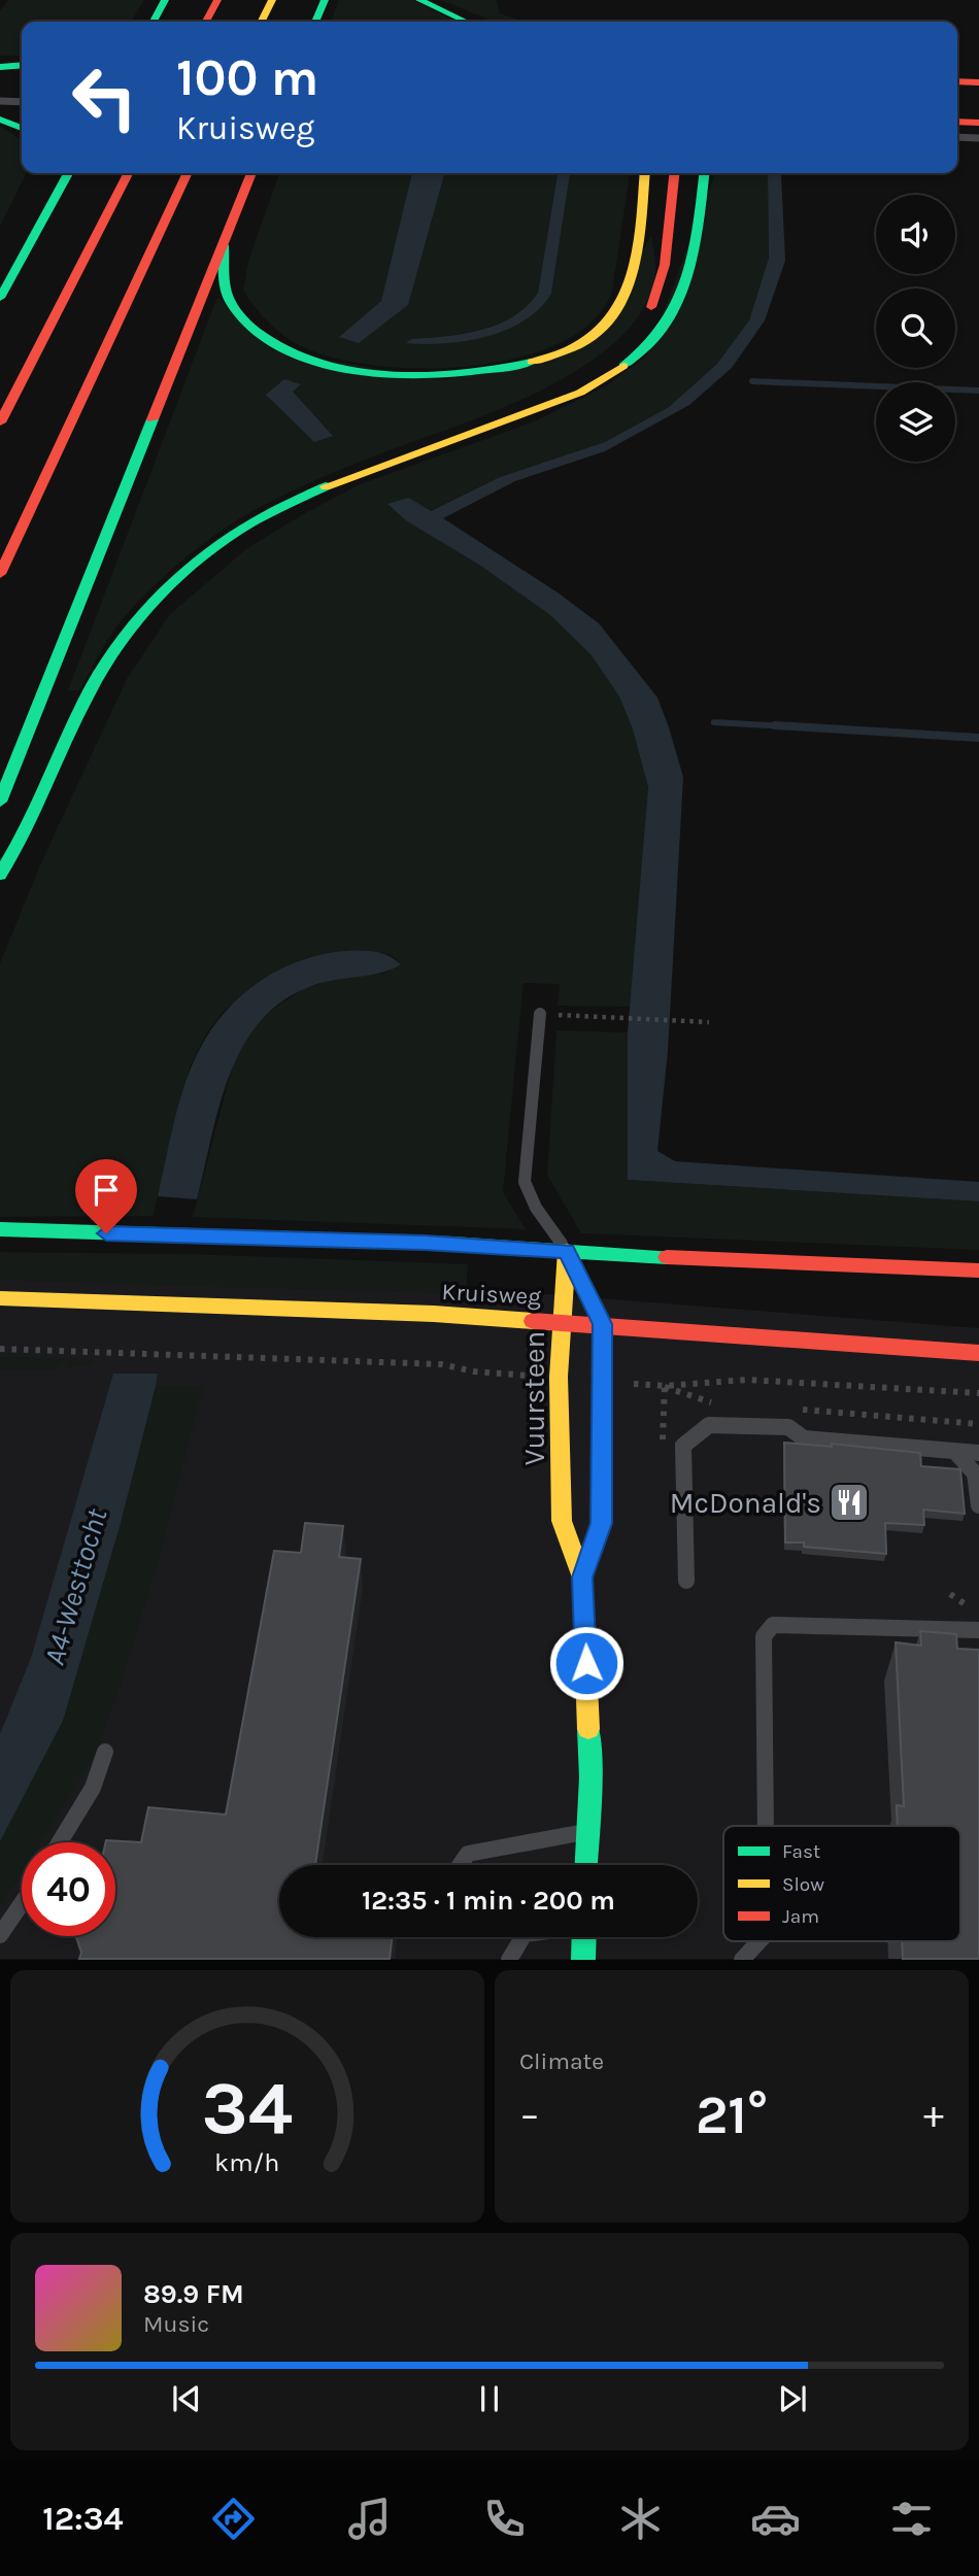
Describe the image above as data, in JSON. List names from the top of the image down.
{
  "streets": {
    "main road": ["Kruisweg", "Vuursteen"]
  },
  "crossings": [
    ["Kruisweg", "Vuursteen"]
  ],
  "water": ["A4-Westtocht"],
  "places": {
    "restaurant": ["McDonald's"]
  },
  "legend": ["Fast", "Slow", "Jam"],
  "page": {
    "turn": ["100 m", "Kruisweg"],
    "limit": "40",
    "trip": "12:35 · 1 min · 200 m",
    "tile": "Climate",
    "heat": ["−", "21°", "+"],
    "song": ["89.9 FM", "Music"],
    "tabs": "12:34",
    "gauge": ["34", "km/h"]
  }
}
